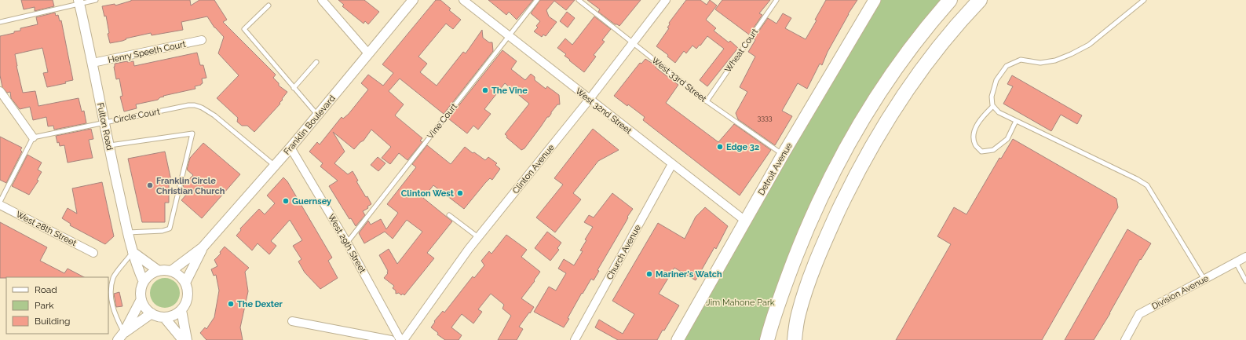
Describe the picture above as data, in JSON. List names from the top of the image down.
{
  "streets": {
    "main road": ["Detroit Avenue"],
    "street": [
      "Henry Speeth Court",
      "West 32nd Street",
      "Franklin Boulevard",
      "Fulton Road",
      "Clinton Avenue",
      "West 28th Street",
      "West 29th Street",
      "Church Avenue",
      "Division Avenue"
    ],
    "lane": [
      "Wheat Court",
      "West 33rd Street",
      "Circle Court",
      "Vine Court"
    ]
  },
  "crossings": [
    ["Wheat Court", "West 33rd Street"],
    ["Henry Speeth Court", "Fulton Road"],
    ["West 33rd Street", "Clinton Avenue"],
    ["West 33rd Street", "Detroit Avenue"],
    ["West 32nd Street", "Vine Court"],
    ["West 32nd Street", "Clinton Avenue"],
    ["West 32nd Street", "Detroit Avenue"],
    ["West 32nd Street", "Church Avenue"],
    ["Circle Court", "Franklin Boulevard"],
    ["Circle Court", "Fulton Road"],
    ["Vine Court", "West 29th Street"],
    ["Franklin Boulevard", "Fulton Road"],
    ["Franklin Boulevard", "West 29th Street"]
  ],
  "parks": ["Jim Mahone Park"],
  "places": [
    "The Vine",
    "Edge 32",
    "Franklin Circle Christian Church",
    "Clinton West",
    "Guernsey",
    "Mariner's Watch",
    "The Dexter"
  ],
  "house_numbers": ["3333"],
  "legend": ["Road", "Park", "Building"]
}
